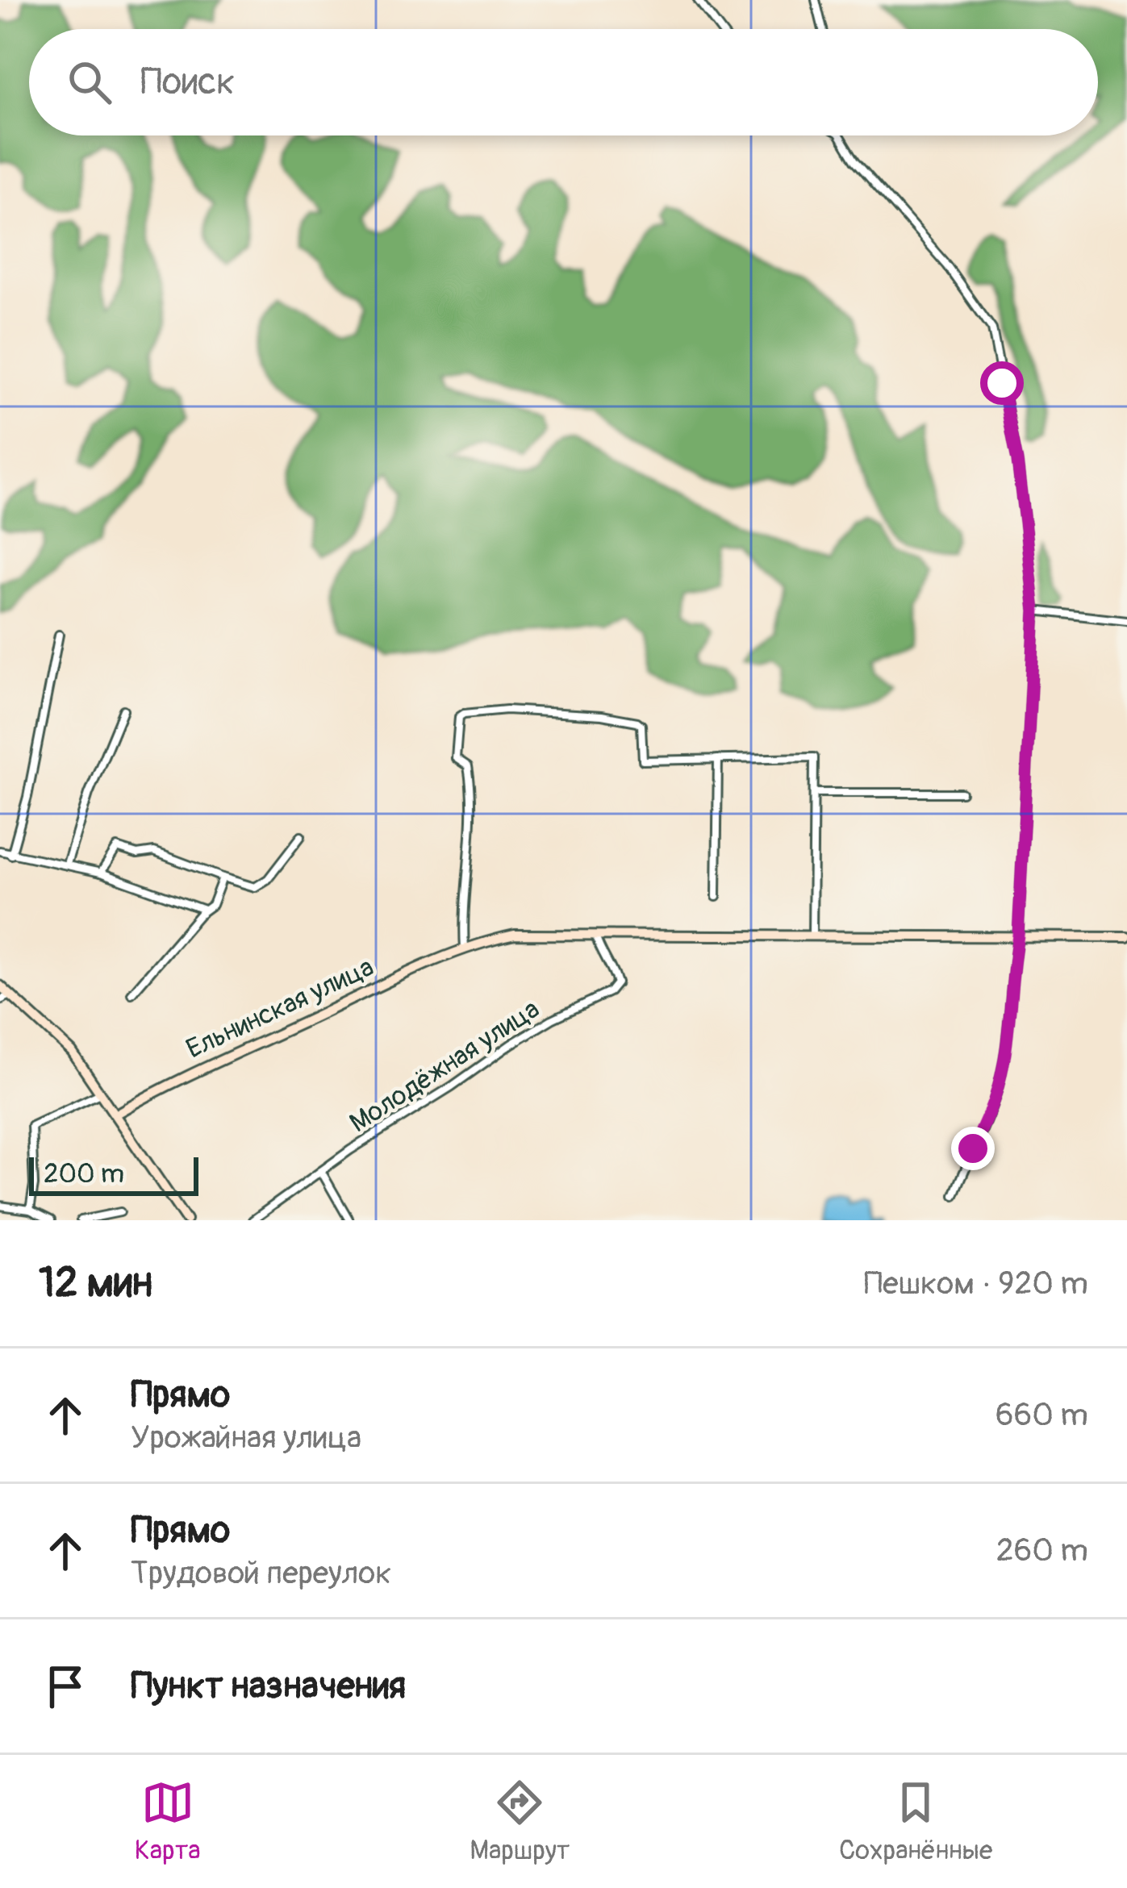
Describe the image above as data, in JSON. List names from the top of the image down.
{
  "streets": {
    "main road": ["Ельнинская улица"],
    "street": ["Молодёжная улица"]
  },
  "crossings": [
    ["Ельнинская улица", "Молодёжная улица"]
  ],
  "scale_bar": "200 m",
  "page": {
    "search": "Поиск",
    "scale": "200 m",
    "heading": ["12 мин", "Пешком · 920 m"],
    "list": [
      ["Прямо", "Урожайная улица", "660 m"],
      ["Прямо", "Трудовой переулок", "260 m"],
      "Пункт назначения"
    ],
    "nav": ["Карта", "Маршрут", "Сохранённые"]
  }
}
